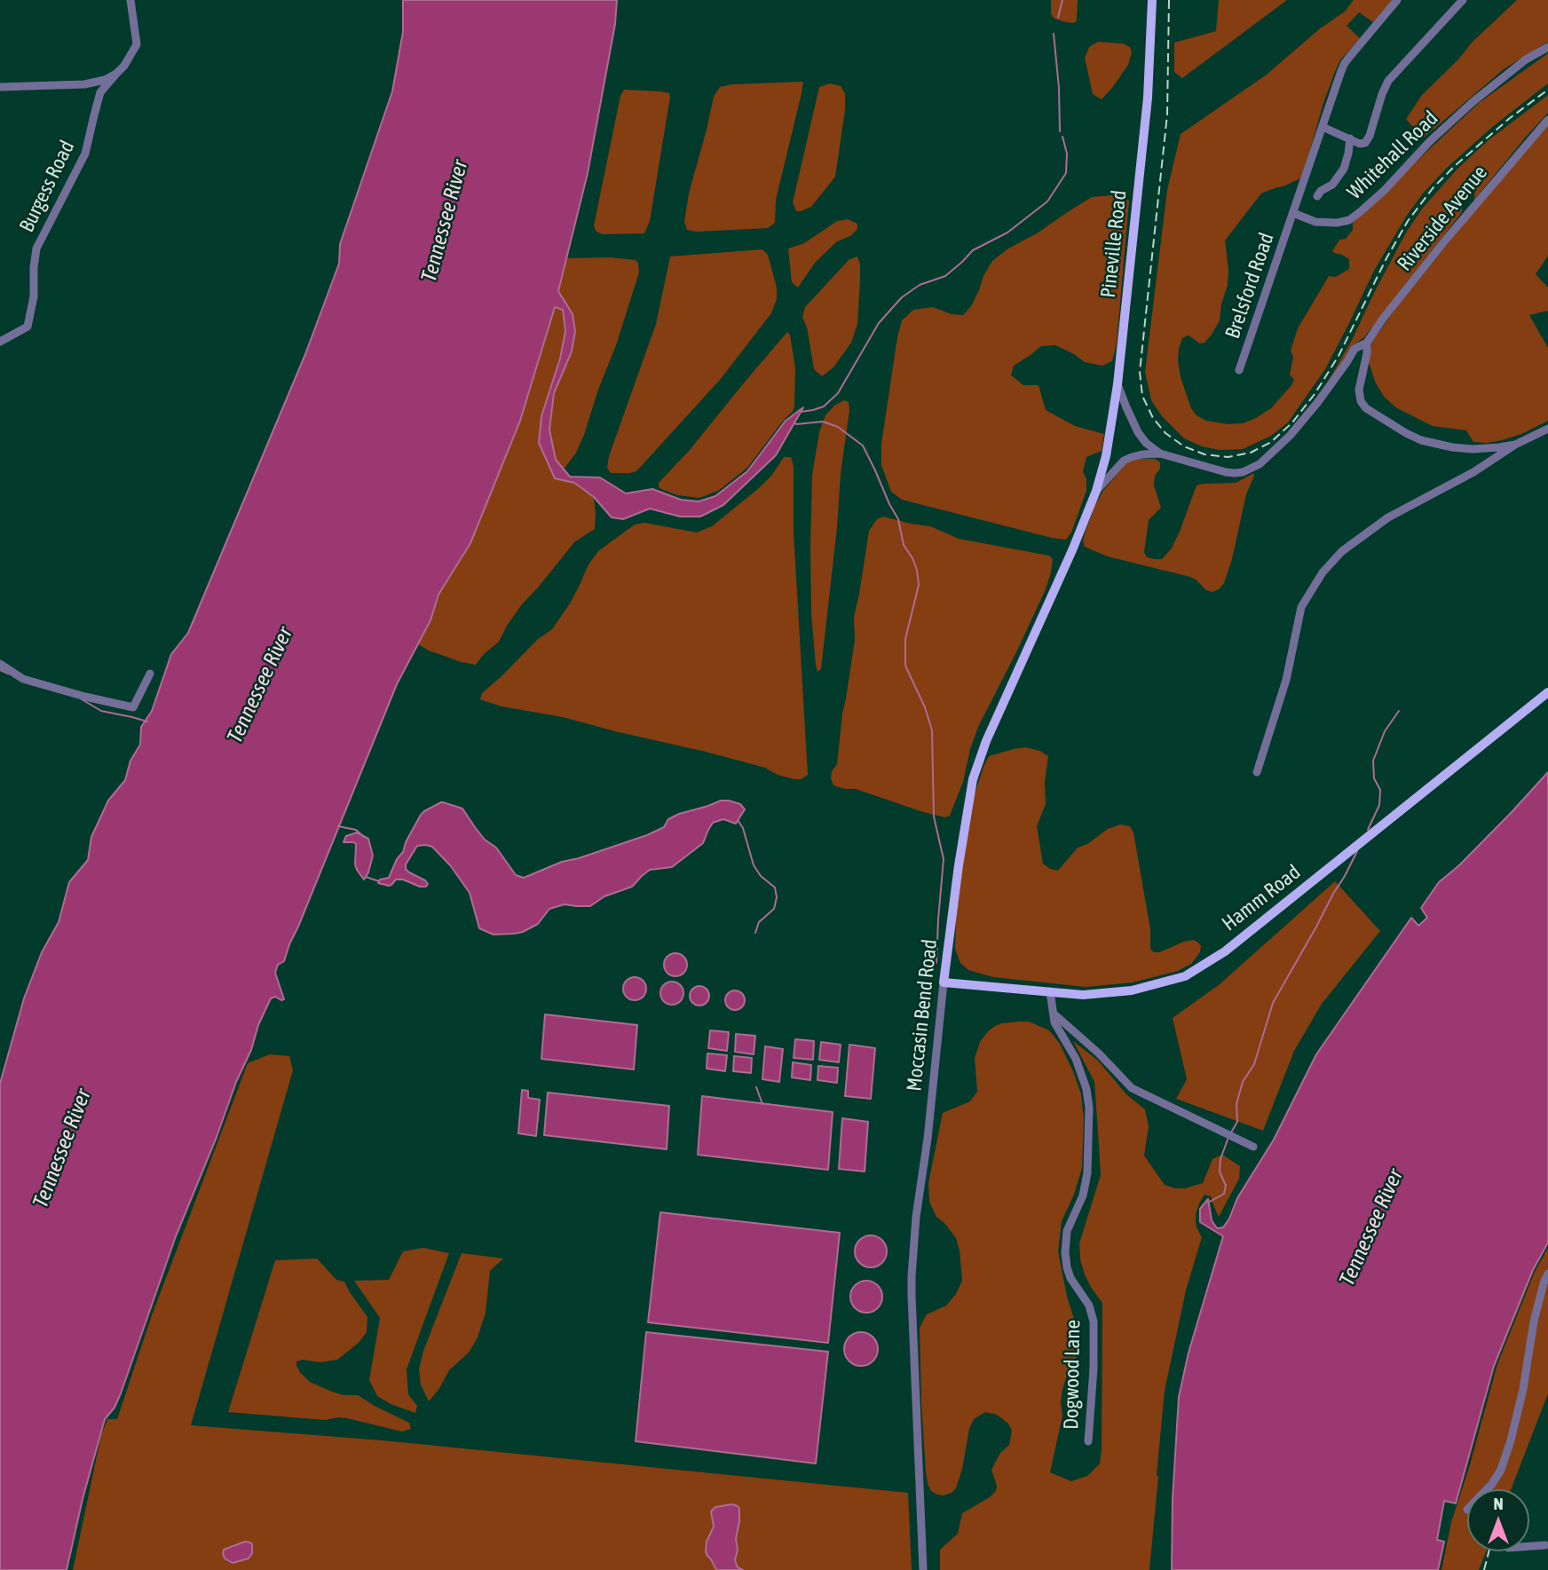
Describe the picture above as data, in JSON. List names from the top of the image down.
{
  "streets": {
    "main road": ["Pineville Road", "Hamm Road", "Moccasin Bend Road"],
    "street": [
      "Whitehall Road",
      "Burgess Road",
      "Riverside Avenue",
      "Brelsford Road",
      "Dogwood Lane"
    ]
  },
  "crossings": [
    ["Whitehall Road", "Brelsford Road"],
    ["Pineville Road", "Moccasin Bend Road"],
    ["Hamm Road", "Moccasin Bend Road"],
    ["Hamm Road", "Dogwood Lane"]
  ],
  "water": ["Tennessee River"],
  "north": "top"
}
